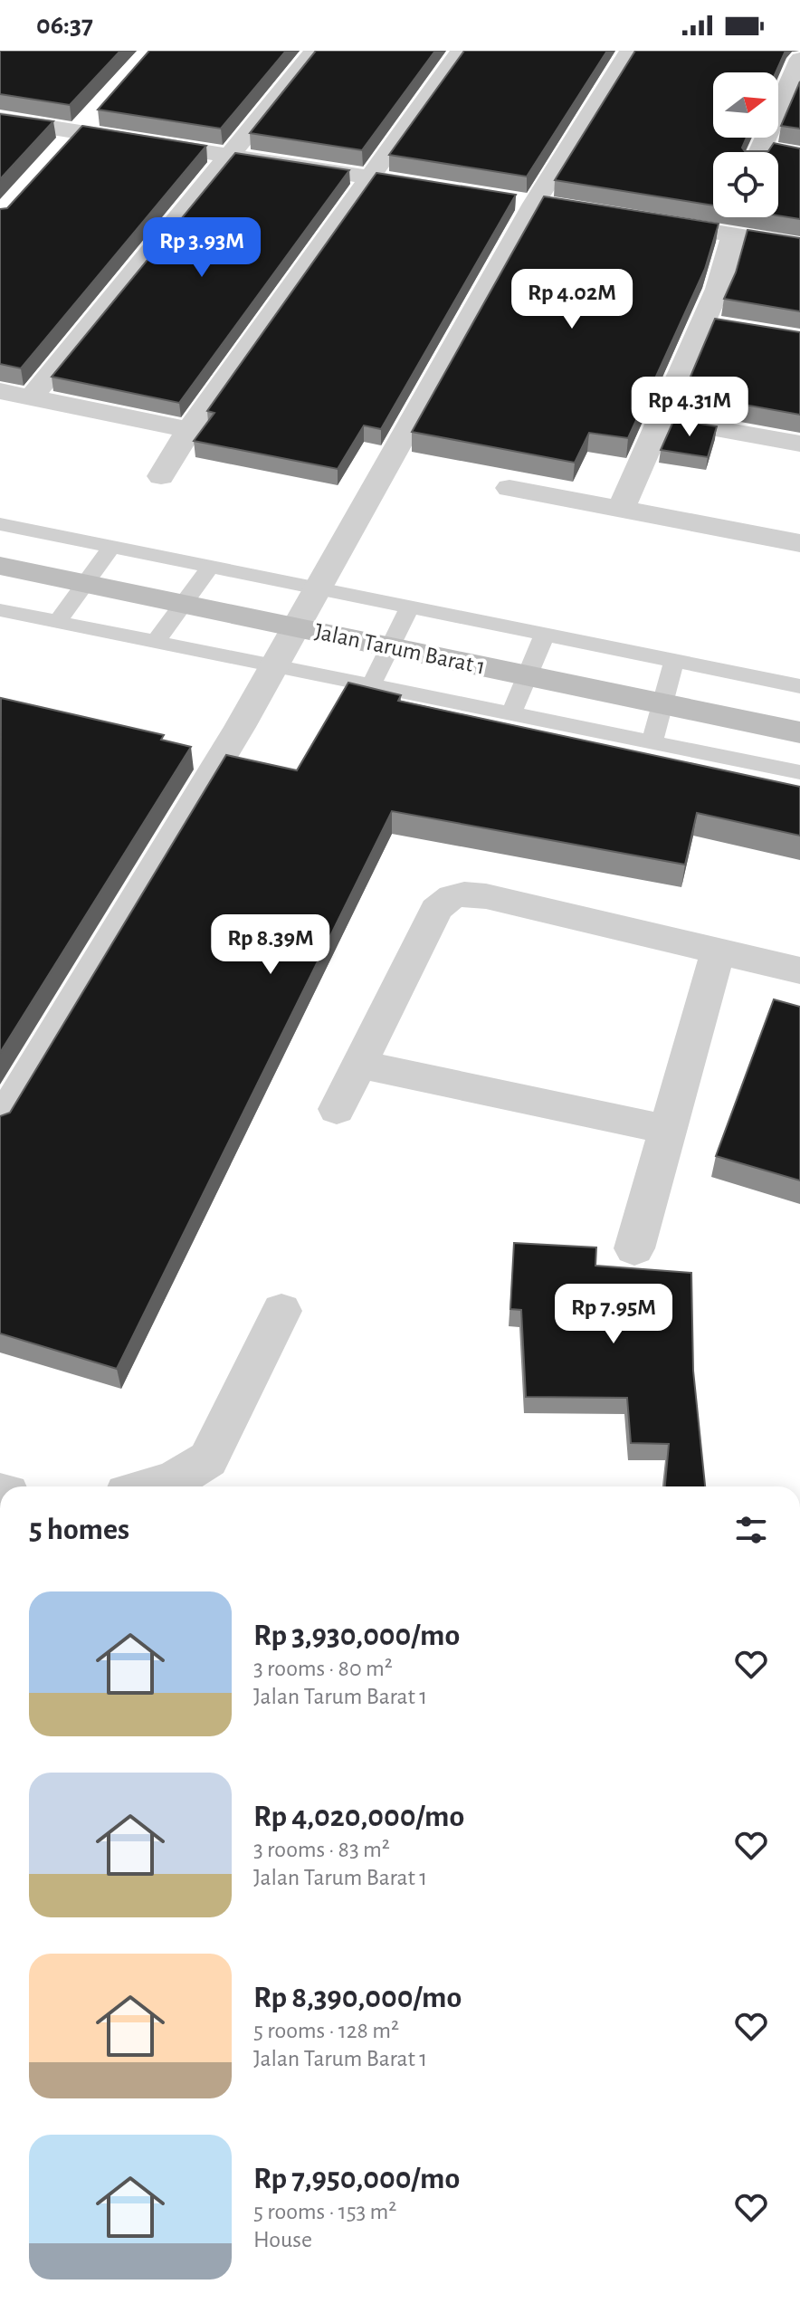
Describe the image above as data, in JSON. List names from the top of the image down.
{
  "streets": {
    "street": ["Jalan Tarum Barat 1"]
  },
  "north": "right",
  "page": {
    "status": "06:37",
    "price": [
      "Rp 3.93M",
      "Rp 4.02M",
      "Rp 4.31M",
      "Rp 8.39M",
      "Rp 7.95M"
    ],
    "heading": "5 homes",
    "list": [
      {
        "name": "Rp 3,930,000/mo",
        "note": "3 rooms · 80 m² · Jalan Tarum Barat 1"
      },
      {
        "name": "Rp 4,020,000/mo",
        "note": "3 rooms · 83 m² · Jalan Tarum Barat 1"
      },
      {
        "name": "Rp 8,390,000/mo",
        "note": "5 rooms · 128 m² · Jalan Tarum Barat 1"
      },
      {
        "name": "Rp 7,950,000/mo",
        "note": "5 rooms · 153 m² · House"
      }
    ]
  }
}
